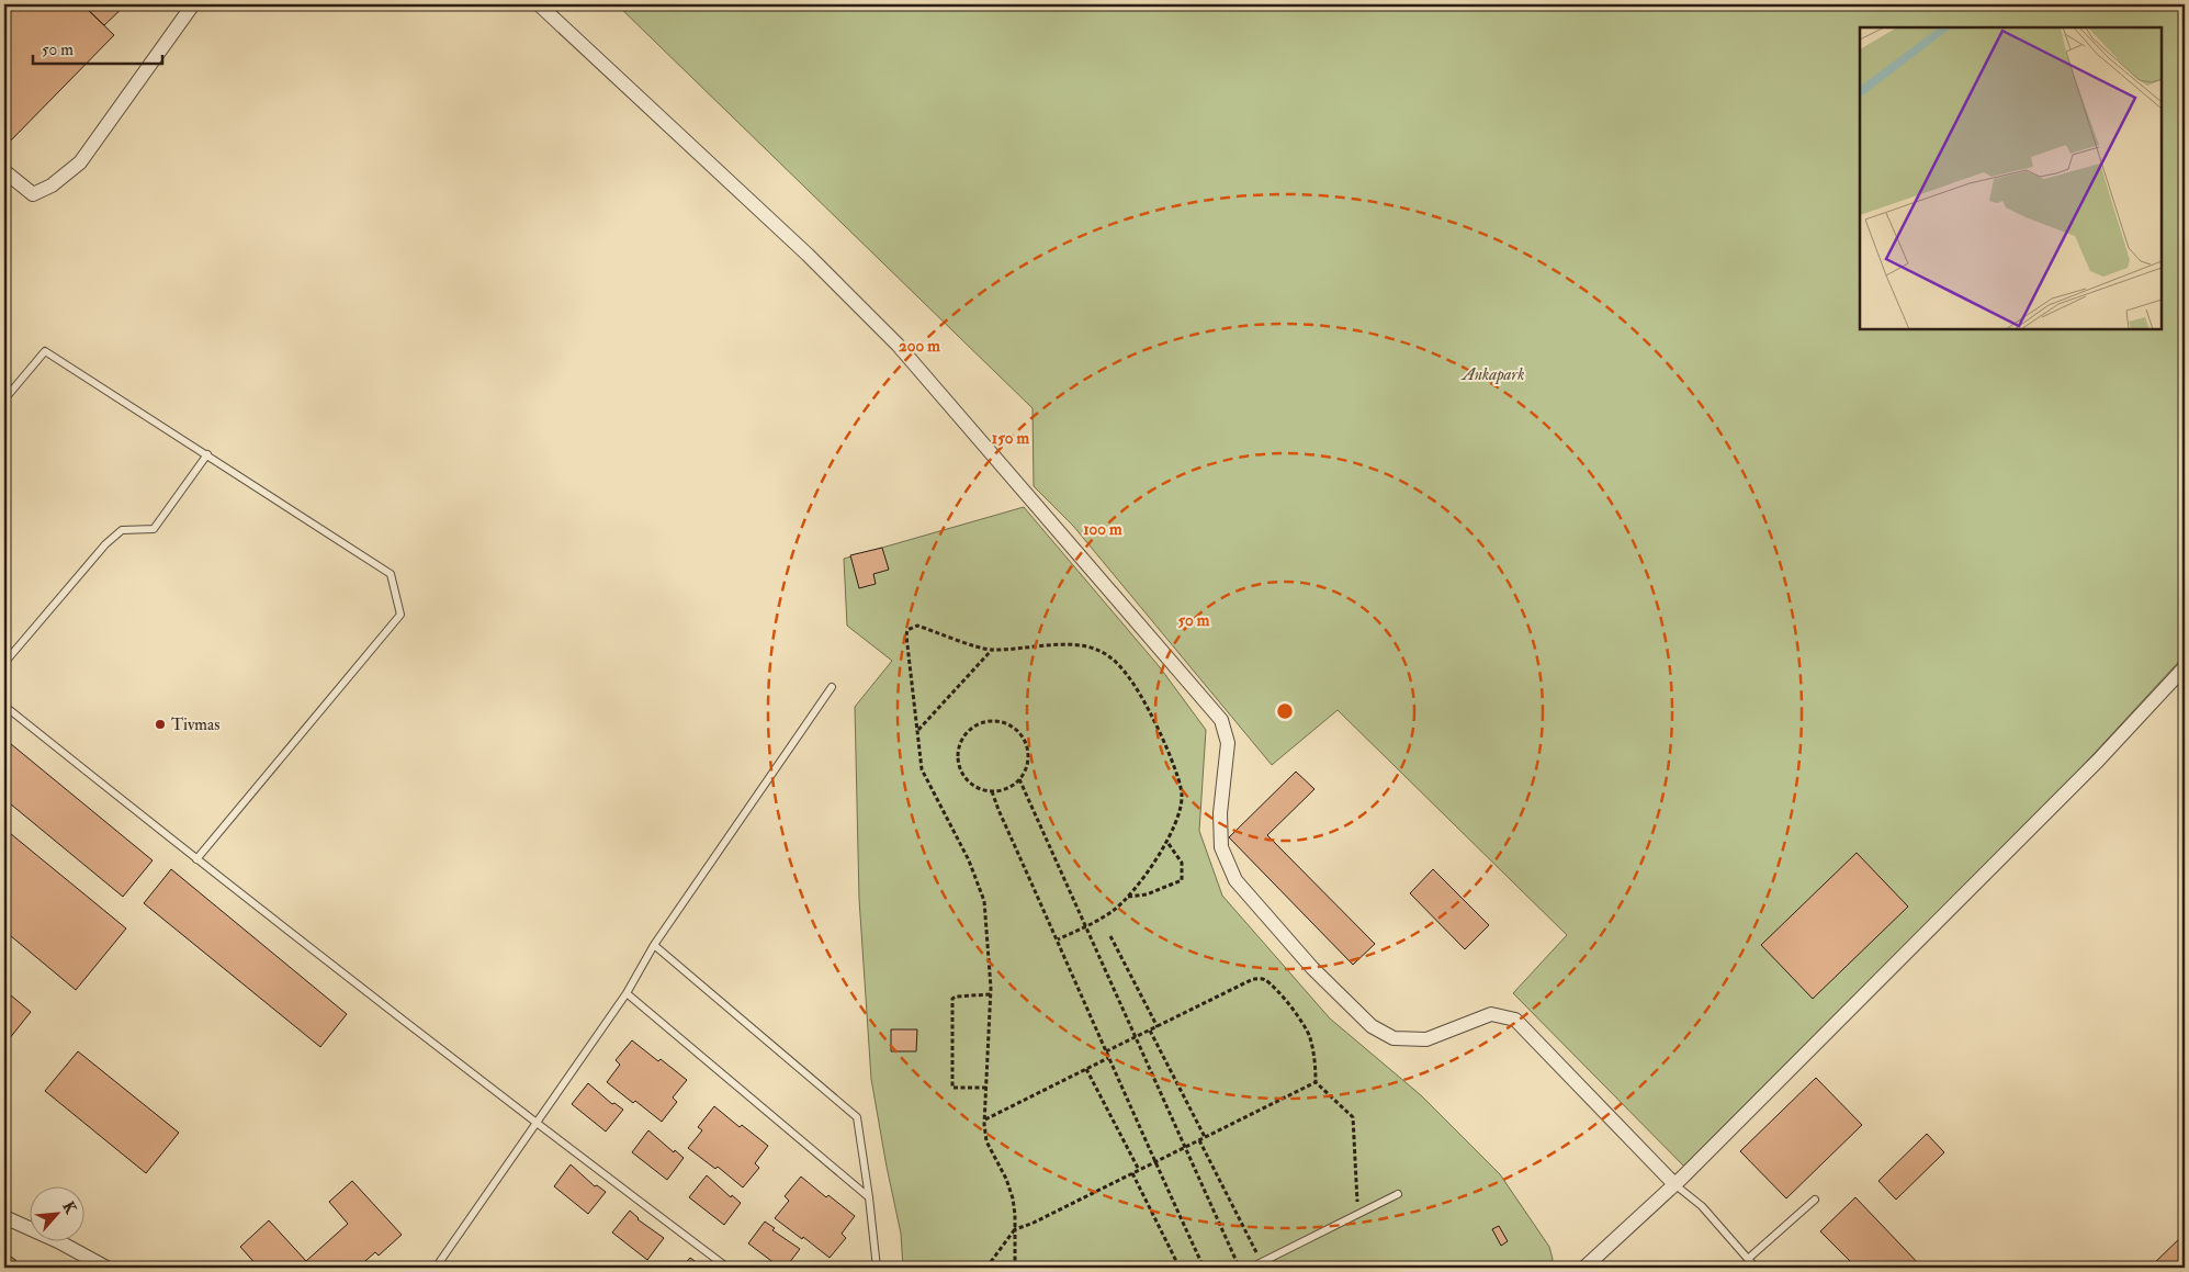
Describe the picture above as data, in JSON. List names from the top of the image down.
{
  "parks": ["Ankapark"],
  "places": ["Tivmas"],
  "scale_bar": "50 m",
  "north": "top right",
  "rings": [
    "200 m",
    "150 m",
    "100 m",
    "50 m"
  ]
}
